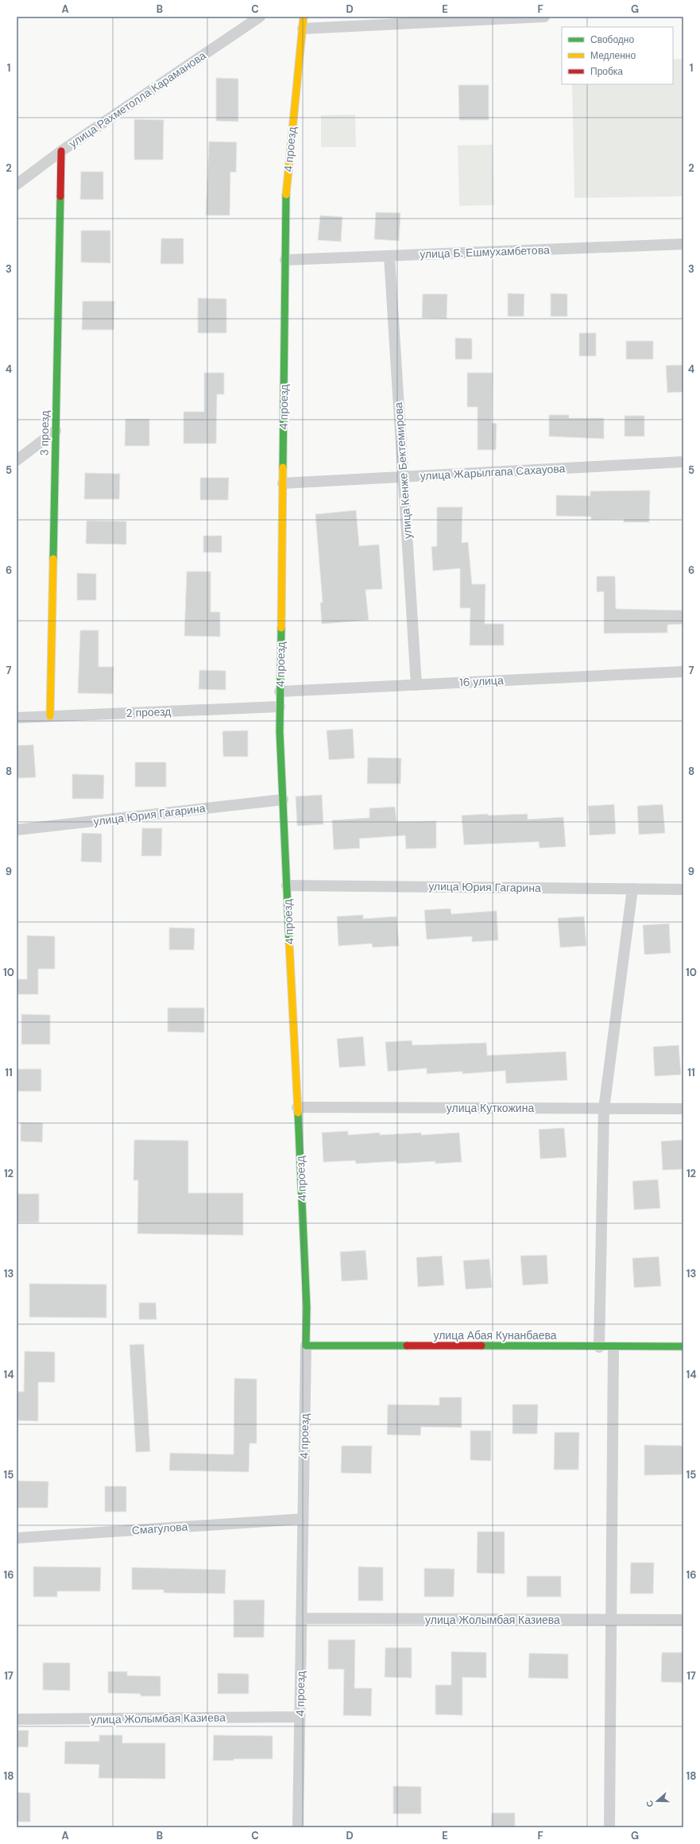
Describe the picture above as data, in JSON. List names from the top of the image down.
{
  "streets": {
    "street": [
      "улица Рахметолла Караманова",
      "4 проезд",
      "улица Б. Ешмухамбетова",
      "3 проезд",
      "улица Кенже Бектемирова",
      "улица Жарылгапа Сахауова",
      "16 улица",
      "2 проезд",
      "улица Юрия Гагарина",
      "улица Куткожина",
      "улица Абая Кунанбаева",
      "Смагулова",
      "улица Жолымбая Казиева"
    ]
  },
  "crossings": [
    ["улица Рахметолла Караманова", "3 проезд"],
    ["4 проезд", "улица Б. Ешмухамбетова"],
    ["4 проезд", "улица Жарылгапа Сахауова"],
    ["4 проезд", "16 улица"],
    ["4 проезд", "2 проезд"],
    ["4 проезд", "улица Юрия Гагарина"],
    ["4 проезд", "улица Куткожина"],
    ["4 проезд", "улица Абая Кунанбаева"],
    ["4 проезд", "Смагулова"],
    ["4 проезд", "улица Жолымбая Казиева"],
    ["улица Б. Ешмухамбетова", "улица Кенже Бектемирова"],
    ["3 проезд", "2 проезд"],
    ["улица Кенже Бектемирова", "улица Жарылгапа Сахауова"],
    ["улица Кенже Бектемирова", "16 улица"]
  ],
  "legend": ["Свободно", "Медленно", "Пробка"],
  "north": "left",
  "grid": {
    "columns": [
      "A",
      "B",
      "C",
      "D",
      "E",
      "F",
      "G"
    ],
    "rows": [
      "1",
      "2",
      "3",
      "4",
      "5",
      "6",
      "7",
      "8",
      "9",
      "10",
      "11",
      "12",
      "13",
      "14",
      "15",
      "16",
      "17",
      "18"
    ]
  }
}
